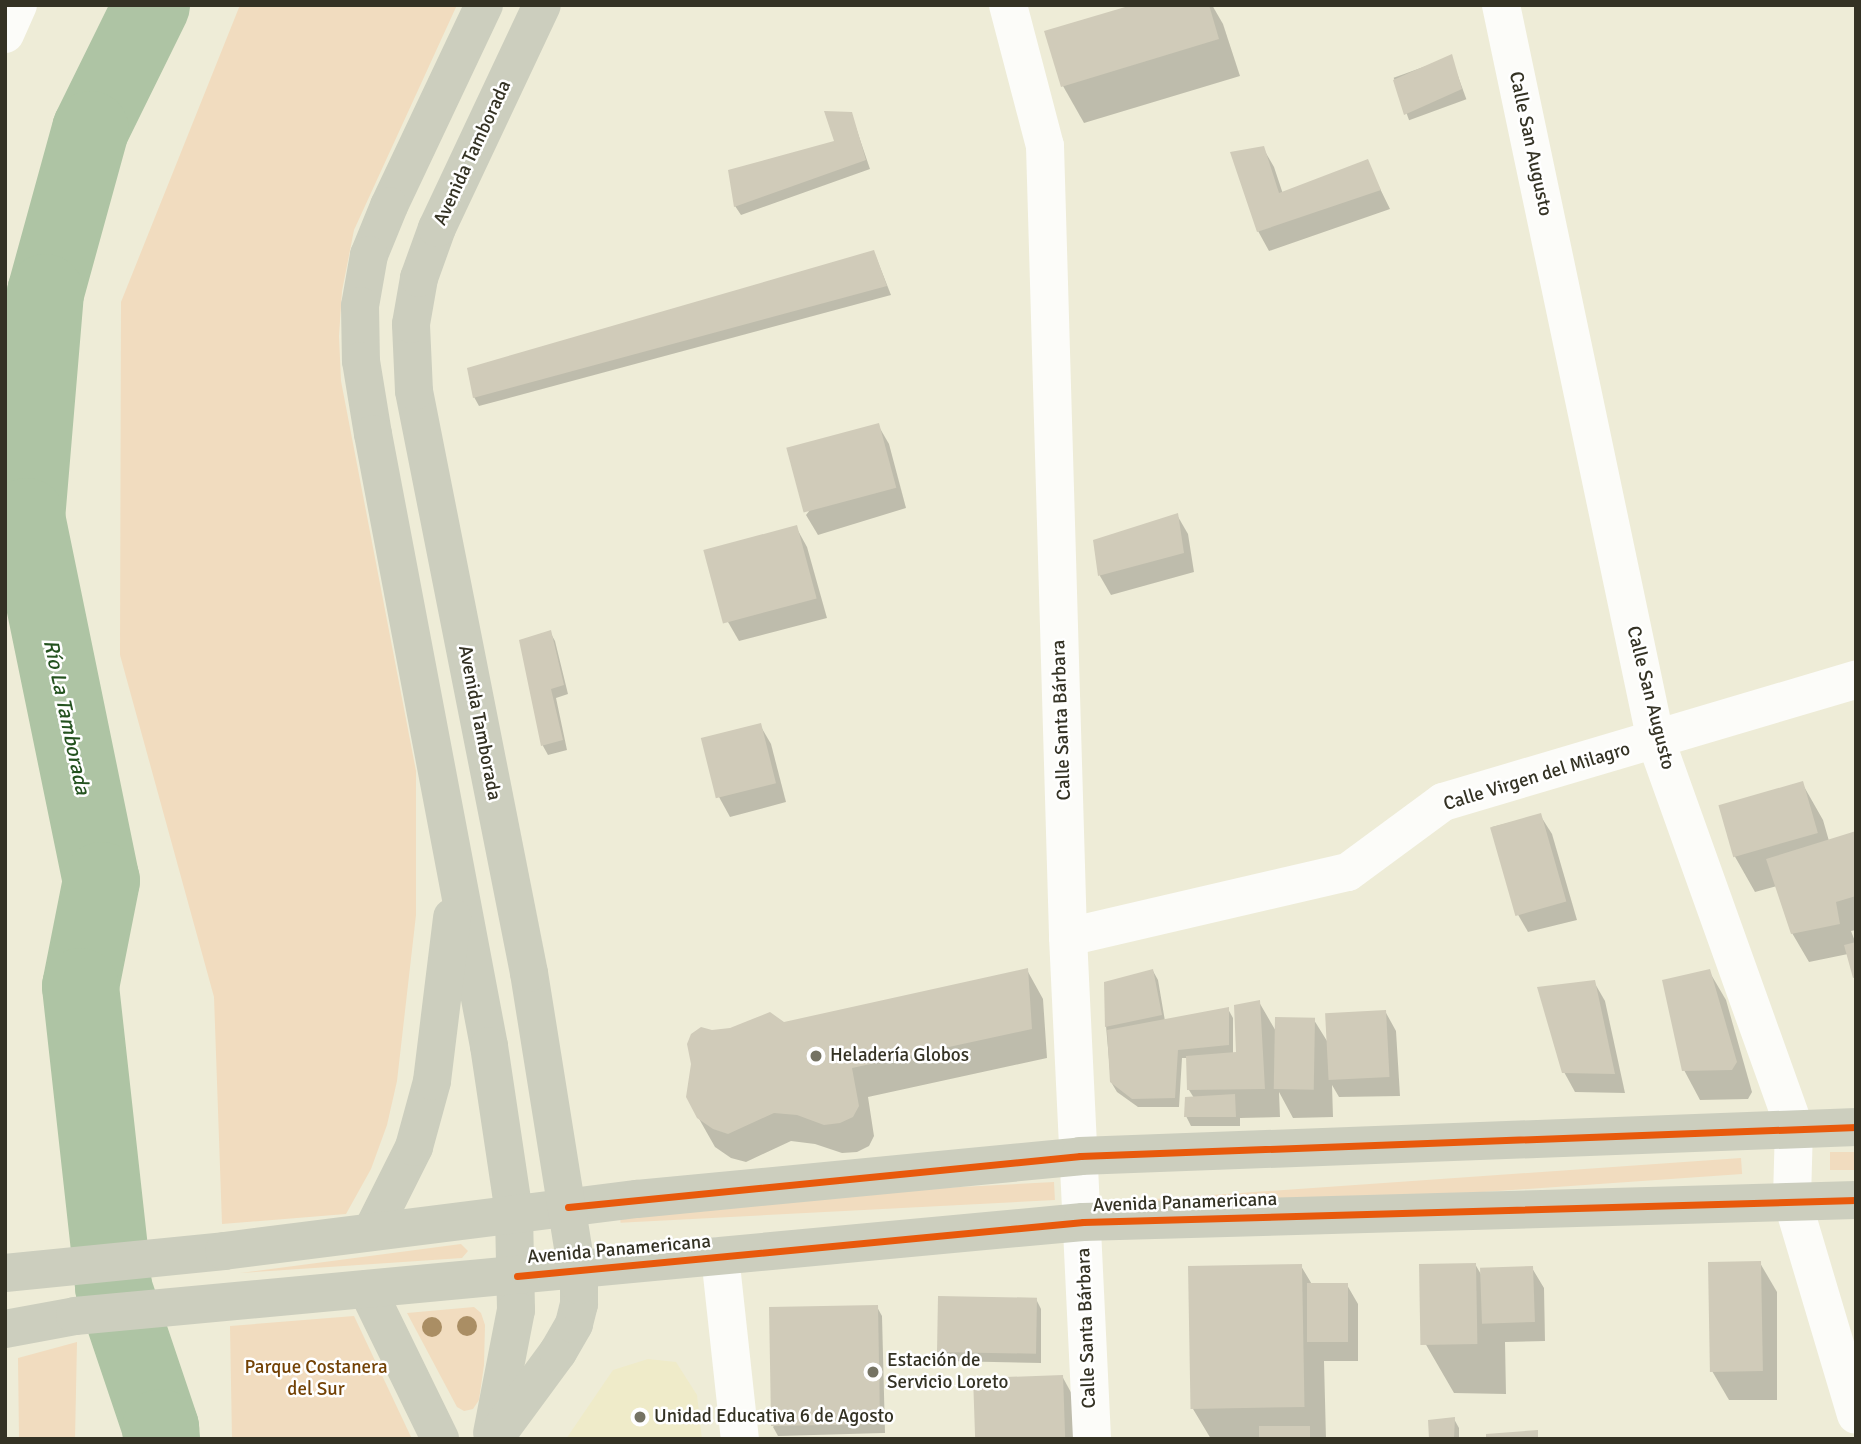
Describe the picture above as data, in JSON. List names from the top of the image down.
{
  "streets": {
    "main road": ["Avenida Tamborada", "Avenida Panamericana"],
    "street": ["Calle San Augusto", "Calle Santa Bárbara", "Calle Virgen del Milagro"]
  },
  "crossings": [
    ["Calle San Augusto", "Calle Virgen del Milagro"],
    ["Calle San Augusto", "Avenida Panamericana"],
    ["Avenida Tamborada", "Avenida Panamericana"],
    ["Calle Santa Bárbara", "Calle Virgen del Milagro"],
    ["Calle Santa Bárbara", "Avenida Panamericana"]
  ],
  "water": ["Río La Tamborada"],
  "parks": ["Parque Costanera del Sur"],
  "places": ["Heladería Globos", "Estación de Servicio Loreto", "Unidad Educativa 6 de Agosto"]
}
